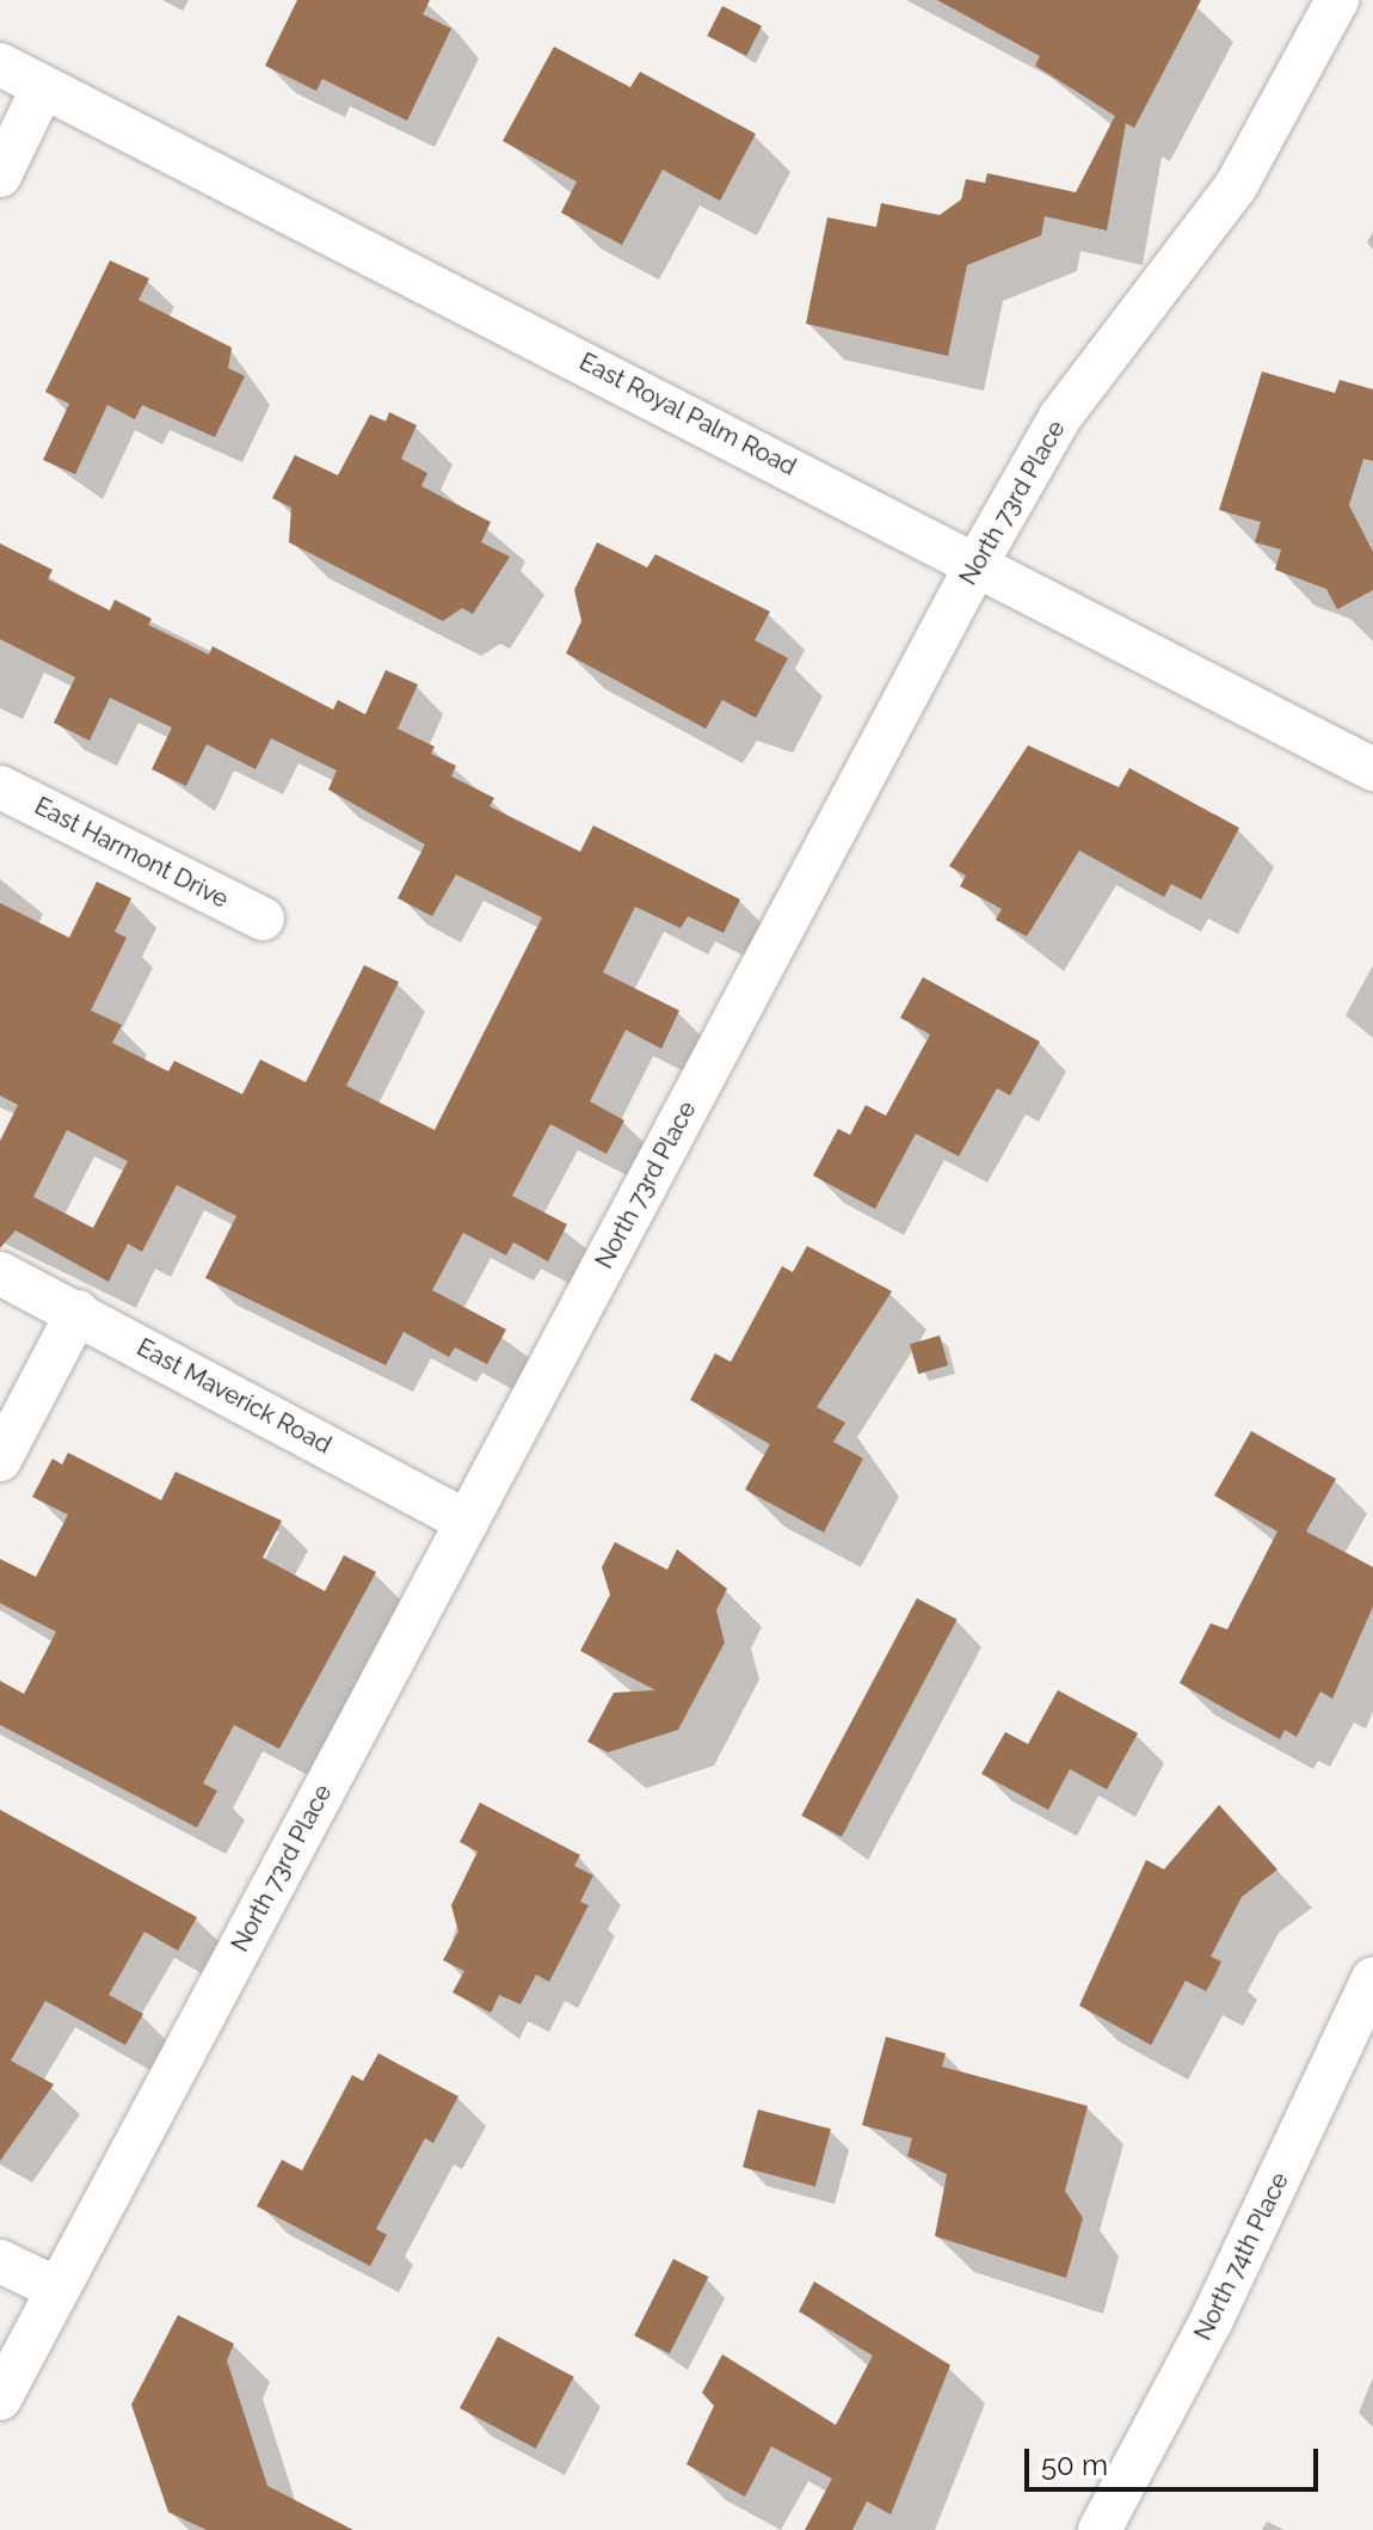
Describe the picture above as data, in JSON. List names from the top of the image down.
{
  "streets": {
    "street": [
      "East Royal Palm Road",
      "North 73rd Place",
      "East Harmont Drive",
      "East Maverick Road",
      "North 74th Place"
    ]
  },
  "crossings": [
    ["East Royal Palm Road", "North 73rd Place"],
    ["North 73rd Place", "East Maverick Road"]
  ],
  "scale_bar": "50 m"
}
